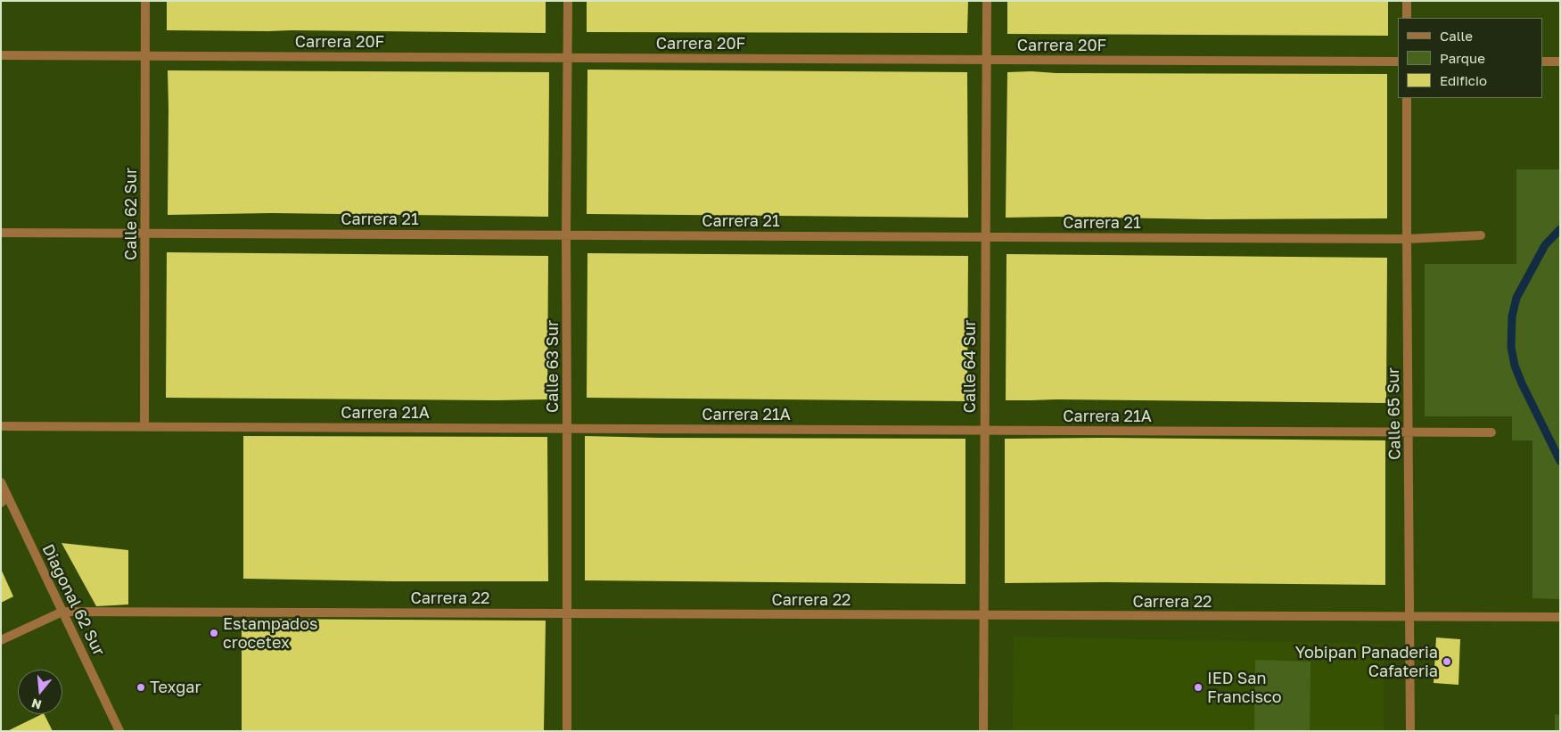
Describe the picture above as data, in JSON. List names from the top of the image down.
{
  "streets": {
    "street": [
      "Carrera 20F",
      "Calle 62 Sur",
      "Carrera 21",
      "Calle 63 Sur",
      "Calle 64 Sur",
      "Carrera 21A",
      "Calle 65 Sur",
      "Carrera 22",
      "Diagonal 62 Sur"
    ]
  },
  "crossings": [
    ["Carrera 20F", "Calle 62 Sur"],
    ["Carrera 20F", "Calle 63 Sur"],
    ["Carrera 20F", "Calle 64 Sur"],
    ["Calle 62 Sur", "Carrera 21"],
    ["Calle 62 Sur", "Carrera 21A"],
    ["Carrera 21", "Calle 63 Sur"],
    ["Carrera 21", "Calle 64 Sur"],
    ["Carrera 21", "Calle 65 Sur"],
    ["Calle 63 Sur", "Carrera 21A"],
    ["Calle 63 Sur", "Carrera 22"],
    ["Calle 64 Sur", "Carrera 21A"],
    ["Calle 64 Sur", "Carrera 22"],
    ["Carrera 21A", "Calle 65 Sur"],
    ["Calle 65 Sur", "Carrera 22"],
    ["Carrera 22", "Diagonal 62 Sur"]
  ],
  "places": [
    "Estampados crocetex",
    "Yobipan Panaderia Cafateria",
    "Texgar",
    "IED San Francisco"
  ],
  "legend": ["Calle", "Parque", "Edificio"],
  "north": "bottom"
}
